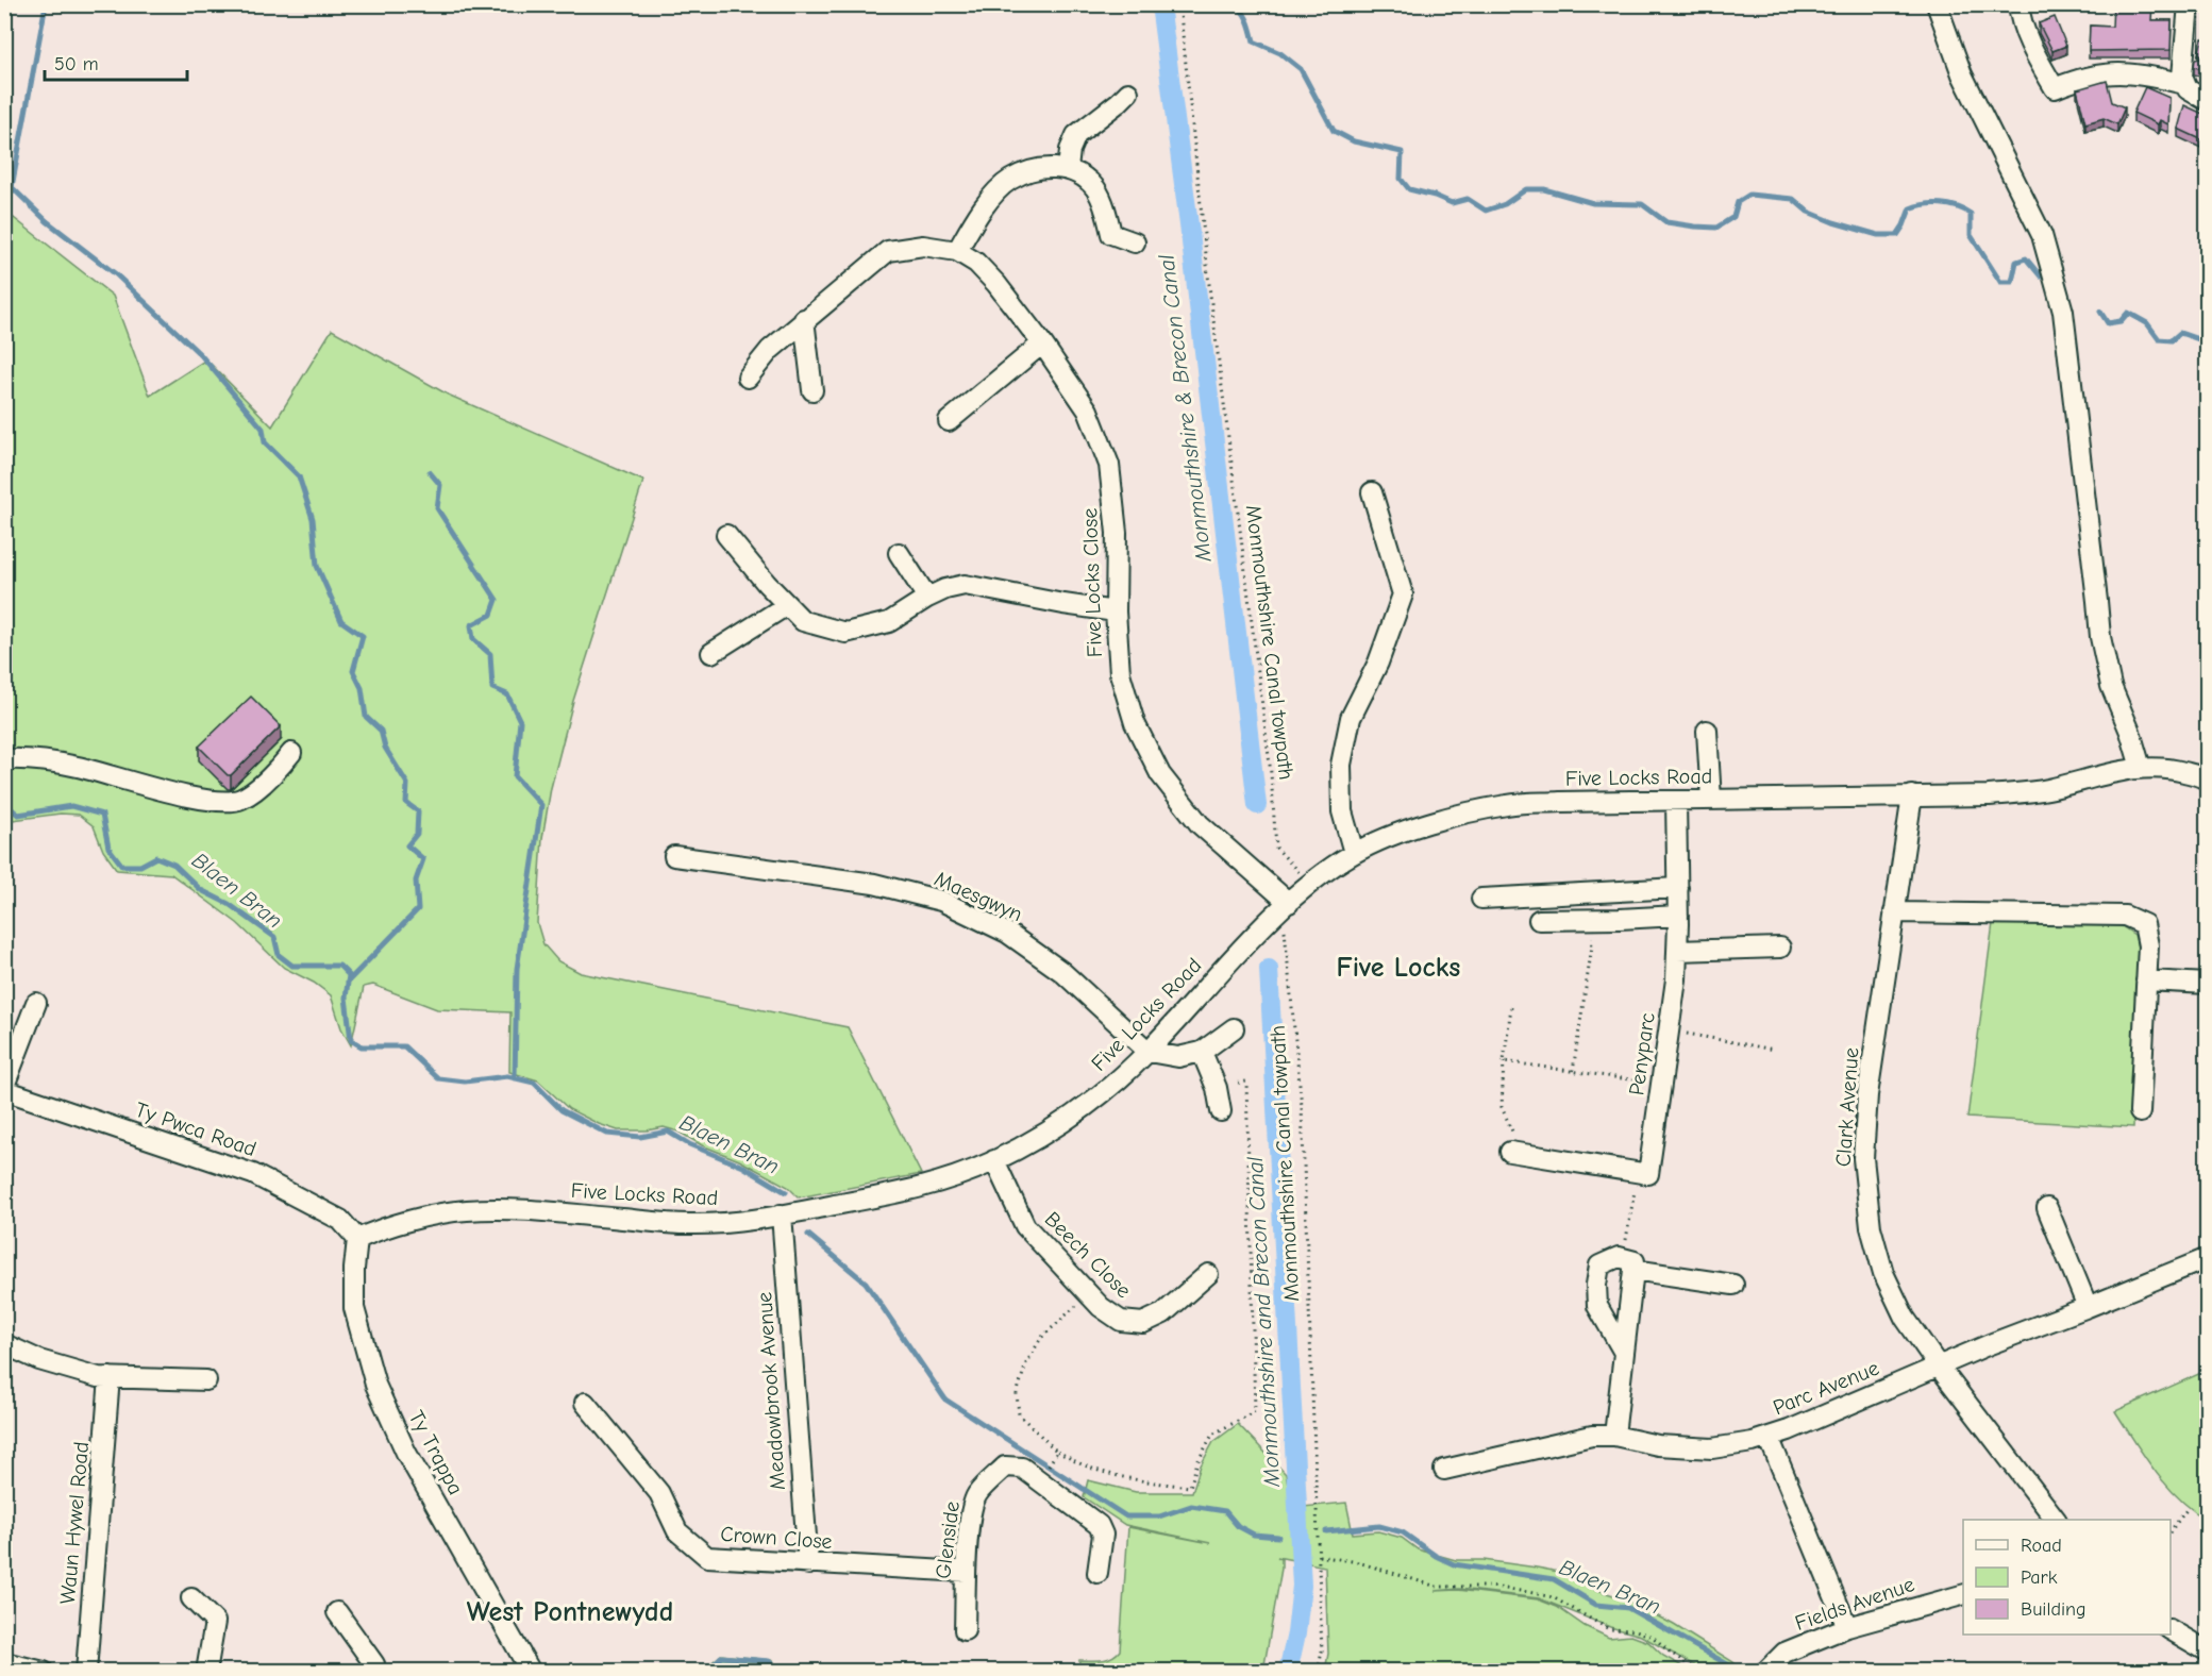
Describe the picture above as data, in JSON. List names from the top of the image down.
{
  "streets": {
    "street": [
      "Five Locks Close",
      "Five Locks Road",
      "Maesgwyn",
      "Penyparc",
      "Clark Avenue",
      "Ty Pwca Road",
      "Beech Close",
      "Parc Avenue",
      "Meadowbrook Avenue",
      "Ty Trappa",
      "Waun Hywel Road",
      "Crown Close",
      "Glenside",
      "Fields Avenue"
    ],
    "path": ["Monmouthshire Canal towpath"]
  },
  "crossings": [
    ["Five Locks Close", "Five Locks Road"],
    ["Monmouthshire Canal towpath", "Five Locks Road"],
    ["Five Locks Road", "Maesgwyn"],
    ["Five Locks Road", "Penyparc"],
    ["Five Locks Road", "Clark Avenue"],
    ["Five Locks Road", "Ty Pwca Road"],
    ["Five Locks Road", "Beech Close"],
    ["Five Locks Road", "Meadowbrook Avenue"],
    ["Five Locks Road", "Ty Trappa"],
    ["Clark Avenue", "Parc Avenue"],
    ["Ty Pwca Road", "Ty Trappa"],
    ["Meadowbrook Avenue", "Crown Close"],
    ["Crown Close", "Glenside"]
  ],
  "districts": ["Five Locks", "West Pontnewydd"],
  "water": ["Monmouthshire & Brecon Canal", "Blaen Bran", "Monmouthshire and Brecon Canal"],
  "legend": ["Road", "Park", "Building"],
  "scale_bar": "50 m"
}
